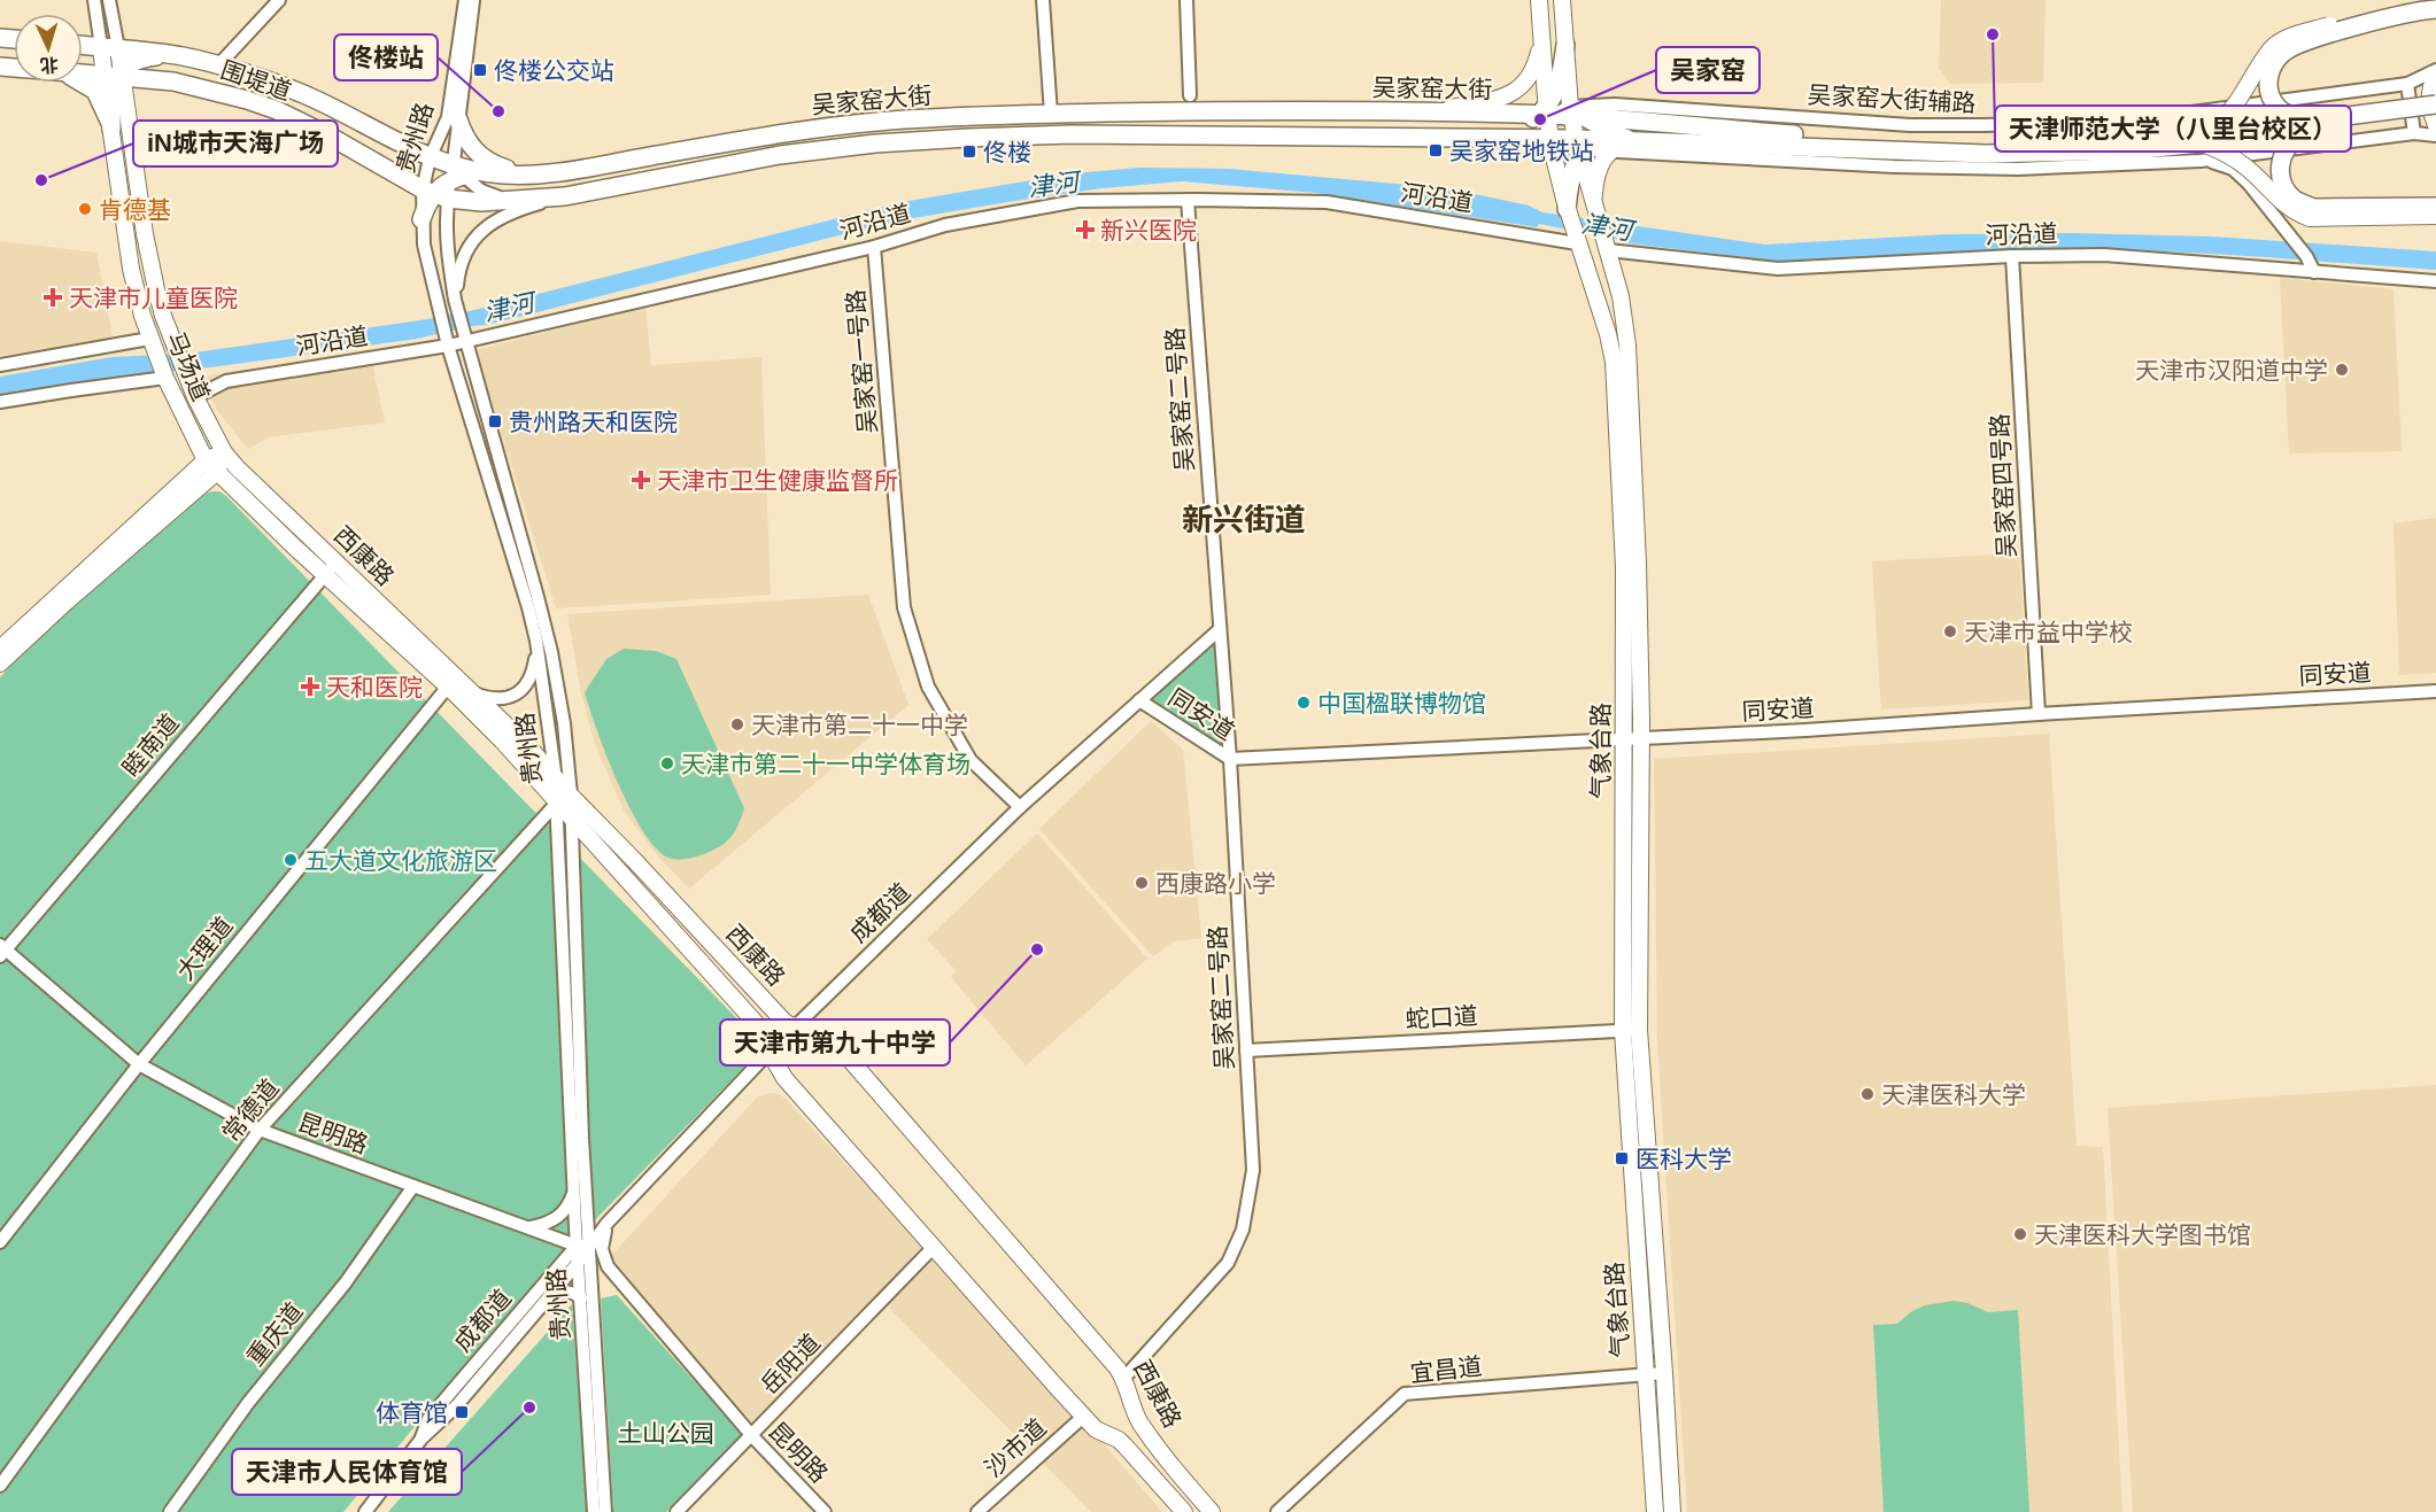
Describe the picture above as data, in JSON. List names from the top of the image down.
{
  "streets": {
    "highway": ["围堤道", "吴家窑大街"],
    "main road": ["马场道", "西康路", "气象台路"],
    "street": [
      "吴家窑大街辅路",
      "贵州路",
      "河沿道",
      "吴家窑一号路",
      "吴家窑二号路",
      "吴家窑四号路",
      "同安道",
      "睦南道",
      "成都道",
      "大理道",
      "蛇口道",
      "常德道",
      "昆明路",
      "重庆道",
      "岳阳道",
      "宜昌道",
      "沙市道"
    ]
  },
  "crossings": [
    ["围堤道", "吴家窑大街"],
    ["围堤道", "贵州路"],
    ["围堤道", "马场道"],
    ["吴家窑大街", "吴家窑大街辅路"],
    ["吴家窑大街", "贵州路"],
    ["吴家窑大街", "气象台路"],
    ["吴家窑大街辅路", "气象台路"],
    ["贵州路", "河沿道"],
    ["贵州路", "西康路"],
    ["贵州路", "成都道"],
    ["贵州路", "常德道"],
    ["贵州路", "昆明路"],
    ["河沿道", "吴家窑一号路"],
    ["河沿道", "马场道"],
    ["河沿道", "吴家窑二号路"],
    ["河沿道", "吴家窑四号路"],
    ["河沿道", "气象台路"],
    ["吴家窑一号路", "成都道"],
    ["马场道", "西康路"],
    ["吴家窑二号路", "西康路"],
    ["吴家窑二号路", "同安道"],
    ["吴家窑二号路", "成都道"],
    ["吴家窑二号路", "蛇口道"],
    ["吴家窑四号路", "同安道"],
    ["西康路", "睦南道"],
    ["西康路", "成都道"],
    ["西康路", "大理道"],
    ["西康路", "常德道"],
    ["西康路", "岳阳道"],
    ["西康路", "沙市道"],
    ["同安道", "气象台路"],
    ["同安道", "成都道"],
    ["睦南道", "昆明路"],
    ["气象台路", "蛇口道"],
    ["气象台路", "宜昌道"],
    ["成都道", "昆明路"],
    ["大理道", "昆明路"],
    ["常德道", "昆明路"],
    ["昆明路", "重庆道"],
    ["昆明路", "岳阳道"]
  ],
  "districts": ["新兴街道"],
  "water": ["津河"],
  "parks": ["土山公园"],
  "places": {
    "other": [
      "天津师范大学（八里台校区）",
      "佟楼站",
      "吴家窑",
      "iN城市天海广场",
      "肯德基",
      "天津市汉阳道中学",
      "天津市益中学校",
      "中国楹联博物馆",
      "天津市第二十一中学",
      "天津市第二十一中学体育场",
      "五大道文化旅游区",
      "西康路小学",
      "天津市第九十中学",
      "天津医科大学",
      "天津医科大学图书馆",
      "天津市人民体育馆"
    ],
    "transit": [
      "佟楼公交站",
      "吴家窑地铁站",
      "佟楼",
      "贵州路天和医院",
      "医科大学",
      "体育馆"
    ],
    "health": [
      "新兴医院",
      "天津市儿童医院",
      "天津市卫生健康监督所",
      "天和医院"
    ]
  },
  "north": "bottom"
}
